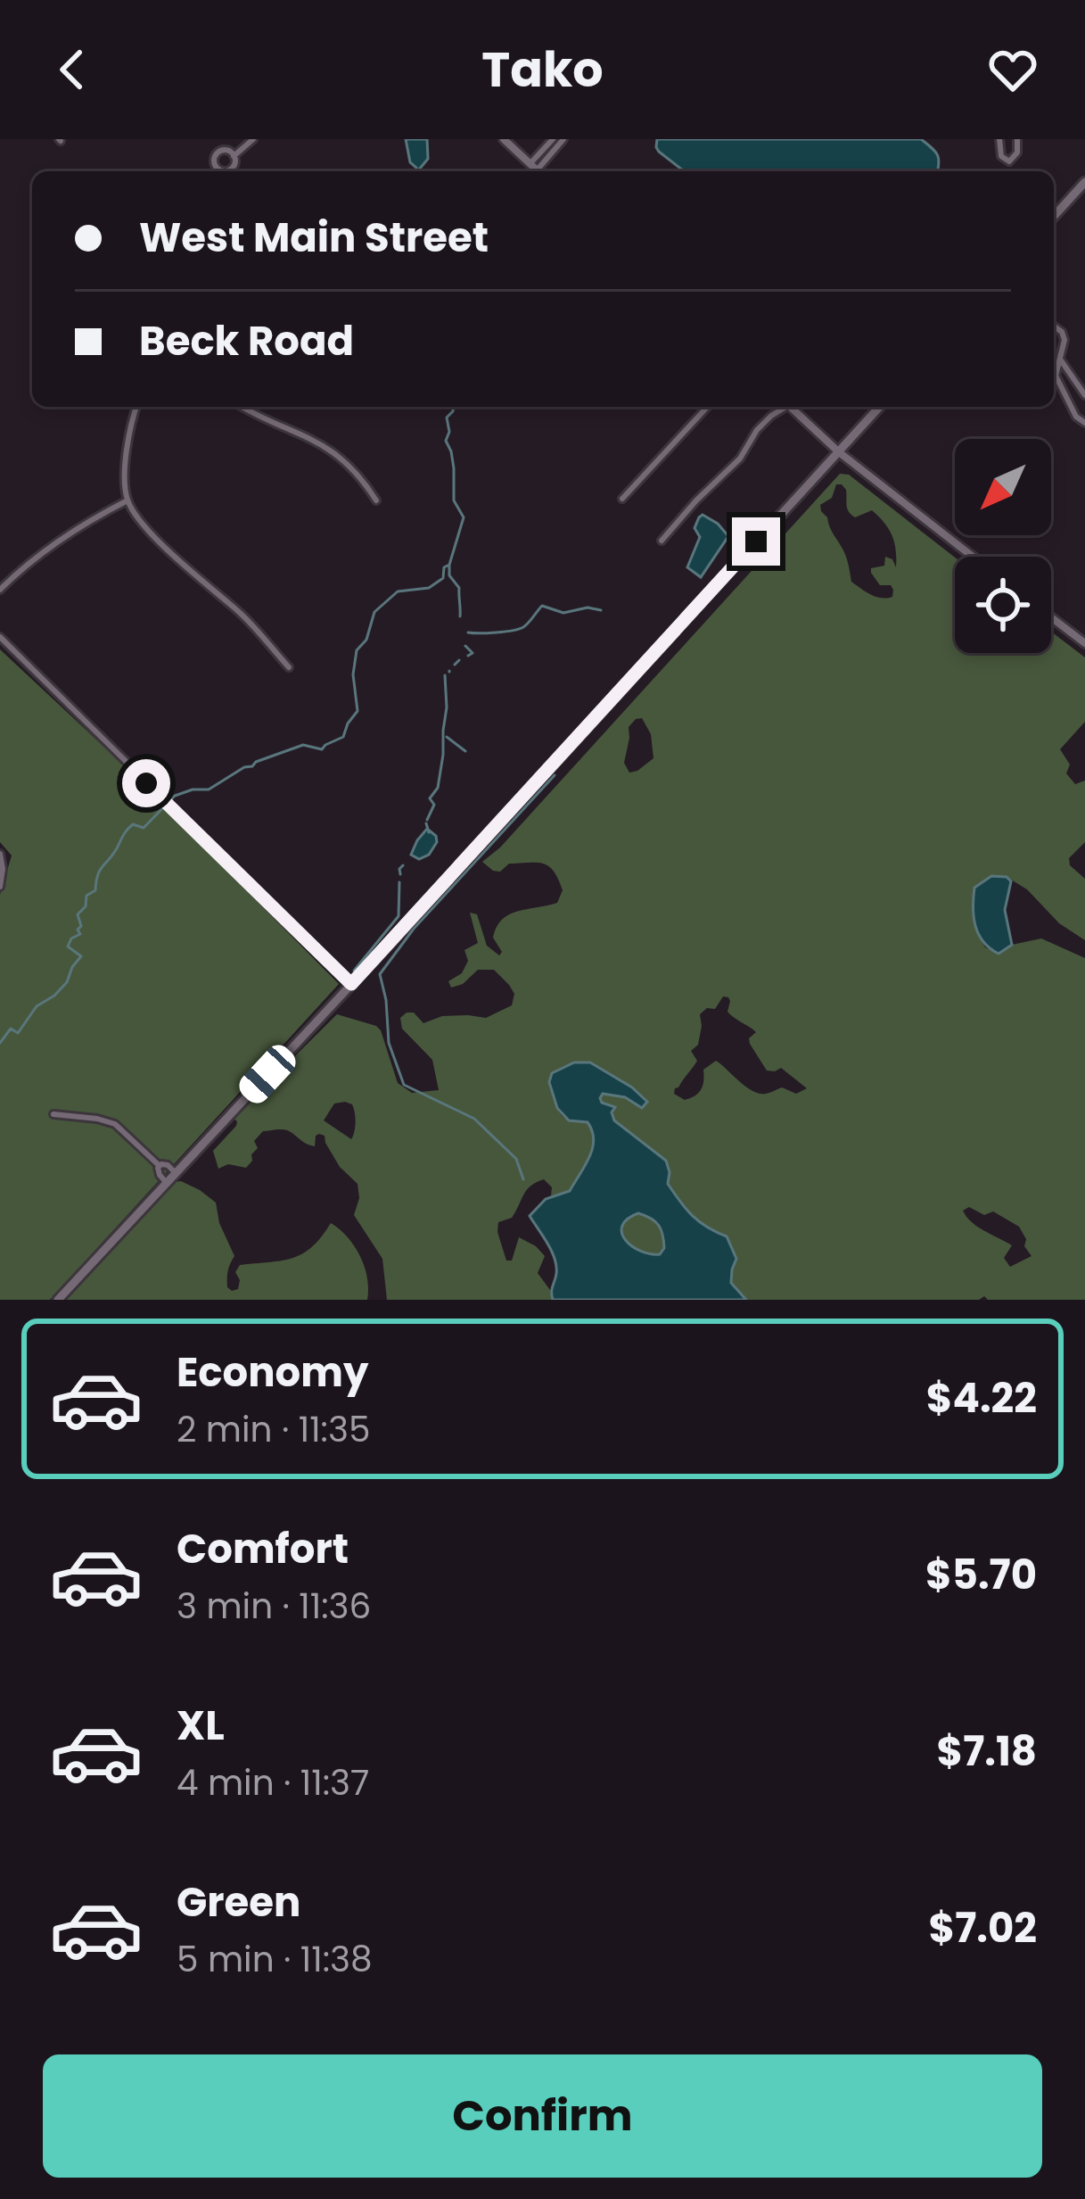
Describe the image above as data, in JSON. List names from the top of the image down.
{
  "north": "bottom left",
  "page": {
    "header": "Tako",
    "banner": ["West Main Street", "Beck Road"],
    "list": [
      {
        "name": "Economy",
        "note": "2 min · 11:35",
        "value": "$4.22"
      },
      {
        "name": "Comfort",
        "note": "3 min · 11:36",
        "value": "$5.70"
      },
      {
        "name": "XL",
        "note": "4 min · 11:37",
        "value": "$7.18"
      },
      {
        "name": "Green",
        "note": "5 min · 11:38",
        "value": "$7.02"
      }
    ],
    "buttons": "Confirm"
  }
}
